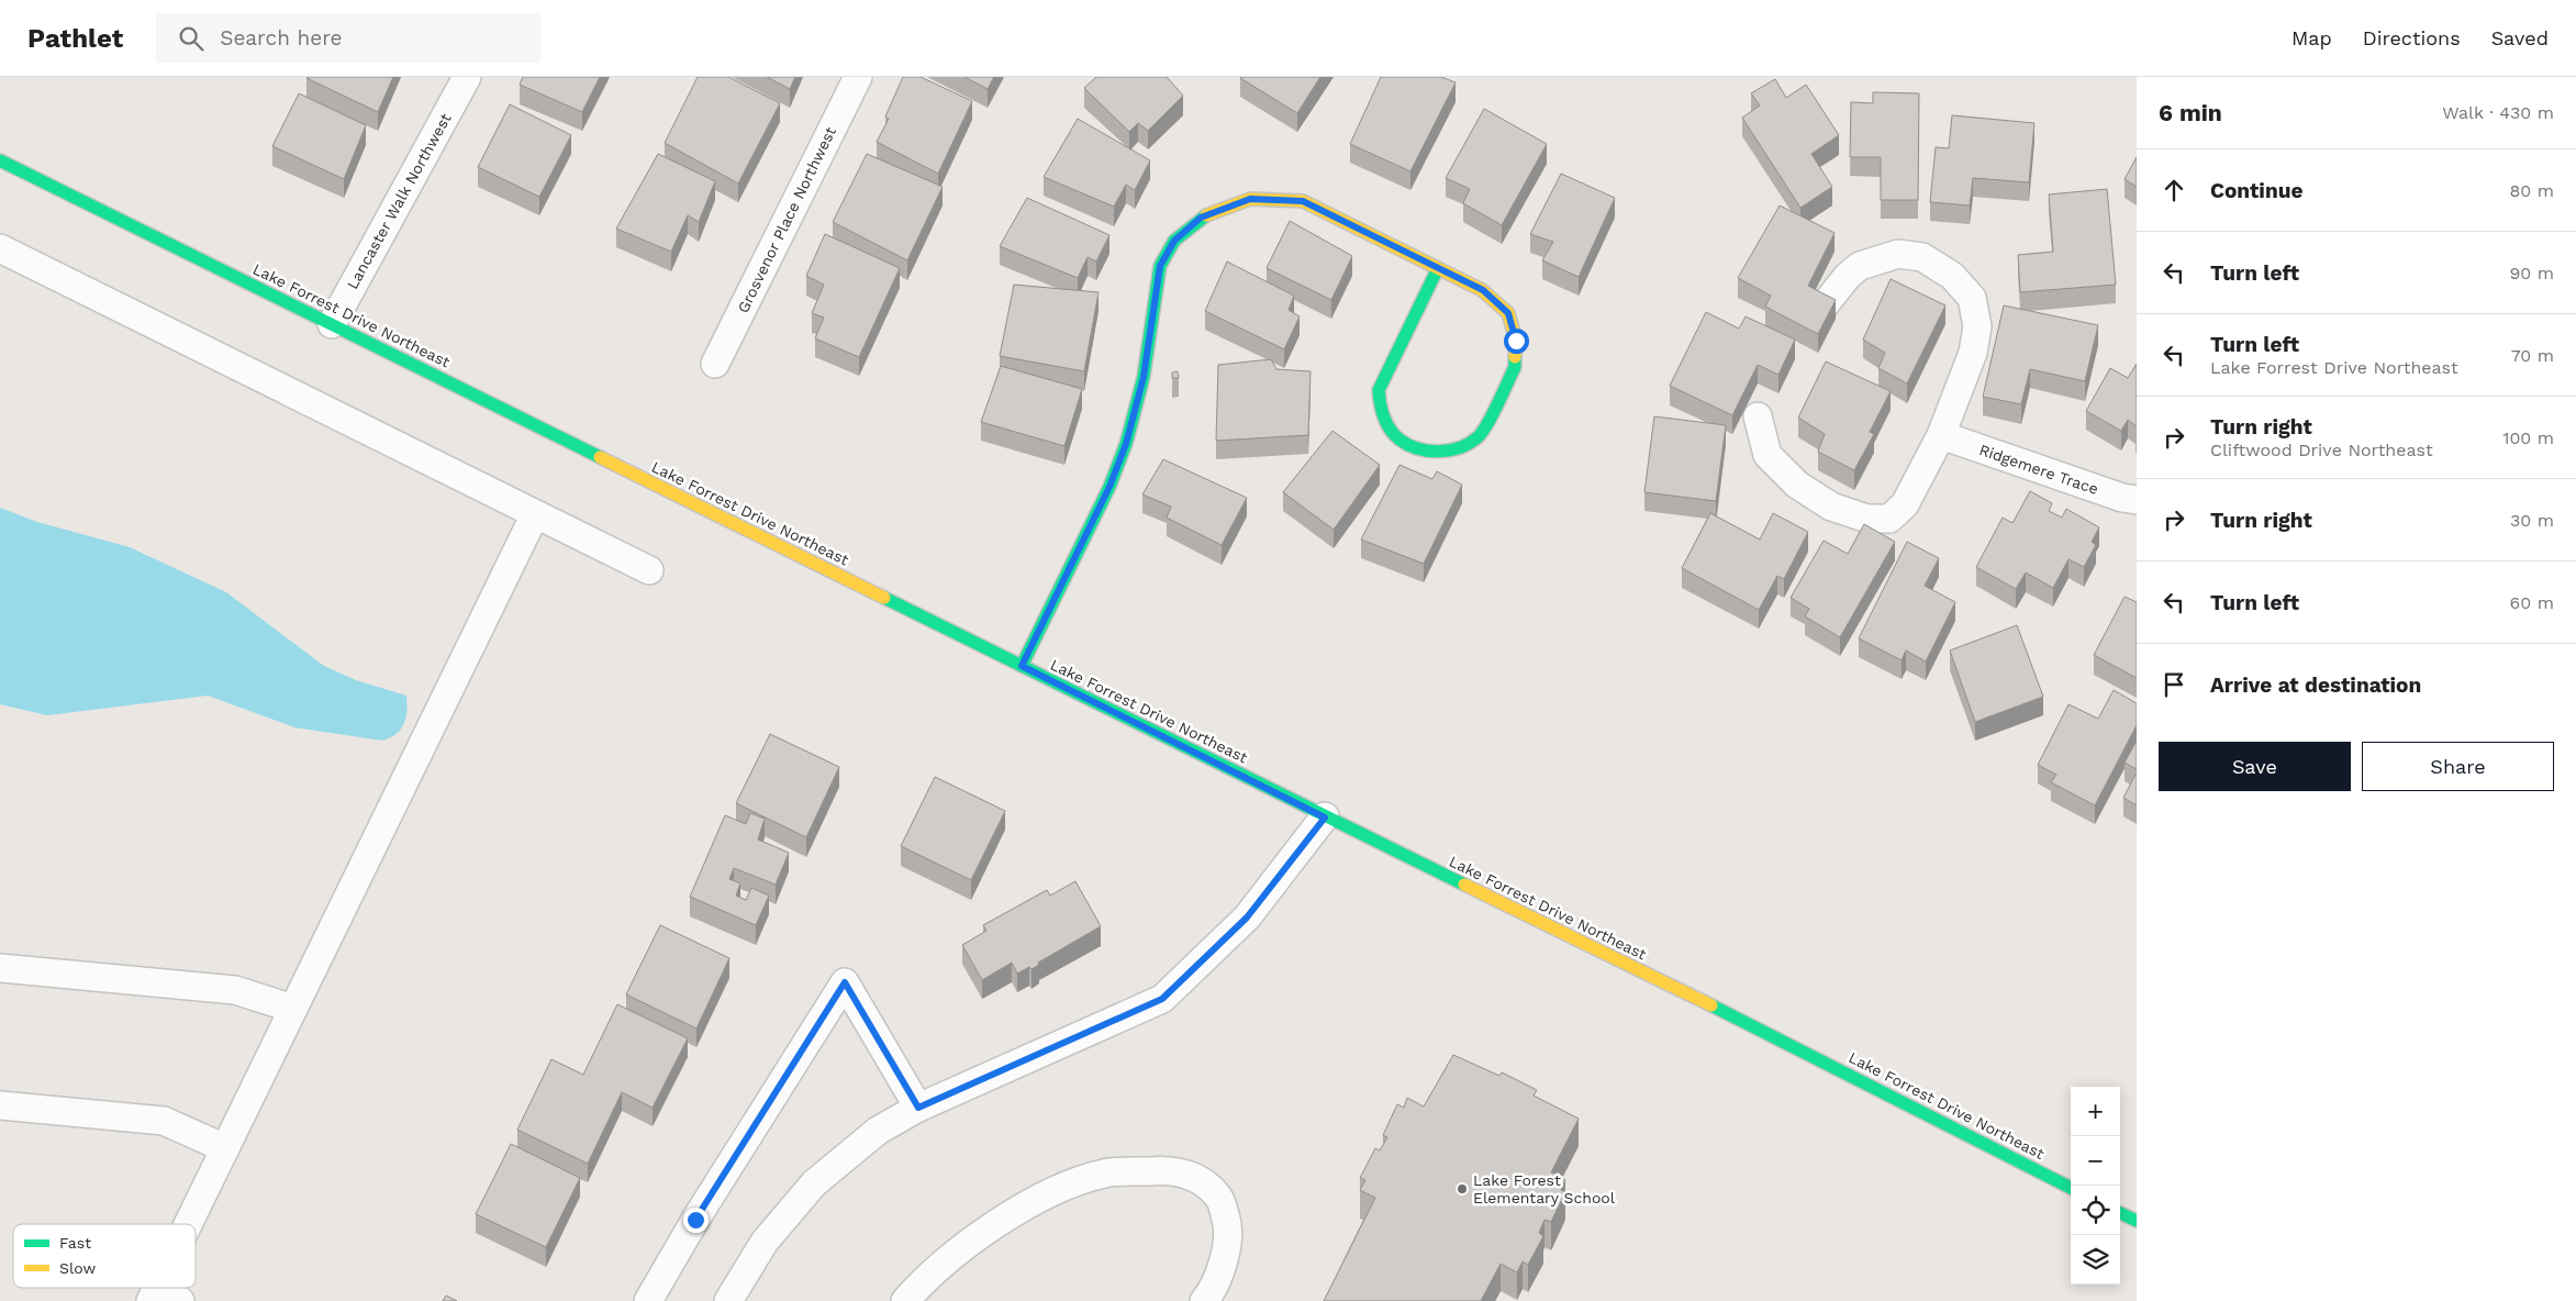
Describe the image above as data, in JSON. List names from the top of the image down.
{
  "streets": {
    "street": [
      "Lancaster Walk Northwest",
      "Grosvenor Place Northwest",
      "Lake Forrest Drive Northeast",
      "Ridgemere Trace"
    ]
  },
  "crossings": [
    ["Lancaster Walk Northwest", "Lake Forrest Drive Northeast"]
  ],
  "places": ["Lake Forest Elementary School"],
  "legend": ["Fast", "Slow"],
  "page": {
    "header": "Pathlet",
    "search": "Search here",
    "nav": ["Map", "Directions", "Saved"],
    "heading": ["6 min", "Walk · 430 m"],
    "list": [
      ["Continue", "80 m"],
      ["Turn left", "90 m"],
      ["Turn left", "Lake Forrest Drive Northeast", "70 m"],
      ["Turn right", "Cliftwood Drive Northeast", "100 m"],
      ["Turn right", "30 m"],
      ["Turn left", "60 m"],
      "Arrive at destination"
    ],
    "buttons": ["Save", "Share"],
    "map_buttons": ["+", "−"]
  }
}
